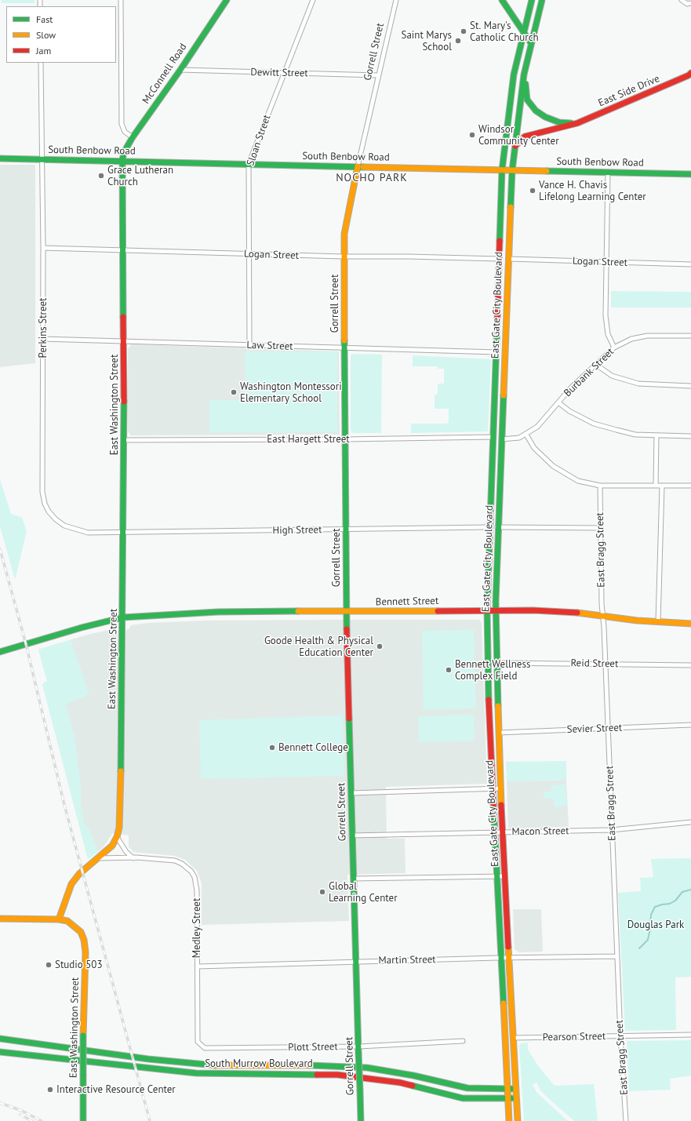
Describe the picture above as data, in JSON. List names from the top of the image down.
{
  "streets": {
    "main road": [
      "Gorrell Street",
      "McConnell Road",
      "East Side Drive",
      "South Benbow Road",
      "East Gate City Boulevard",
      "East Washington Street",
      "Bennett Street",
      "South Murrow Boulevard"
    ],
    "street": [
      "Dewitt Street",
      "Sloan Street",
      "Logan Street",
      "Perkins Street",
      "Law Street",
      "Burbank Street",
      "East Hargett Street",
      "High Street",
      "East Bragg Street",
      "Reid Street",
      "Sevier Street",
      "Macon Street",
      "Medley Street",
      "Martin Street",
      "Pearson Street",
      "Plott Street"
    ]
  },
  "crossings": [
    ["Gorrell Street", "Dewitt Street"],
    ["Gorrell Street", "South Benbow Road"],
    ["Gorrell Street", "Logan Street"],
    ["Gorrell Street", "Law Street"],
    ["Gorrell Street", "East Hargett Street"],
    ["Gorrell Street", "High Street"],
    ["Gorrell Street", "Bennett Street"],
    ["Gorrell Street", "Macon Street"],
    ["Gorrell Street", "Martin Street"],
    ["Gorrell Street", "Plott Street"],
    ["Dewitt Street", "McConnell Road"],
    ["Dewitt Street", "Sloan Street"],
    ["McConnell Road", "South Benbow Road"],
    ["McConnell Road", "East Washington Street"],
    ["East Side Drive", "East Gate City Boulevard"],
    ["Sloan Street", "South Benbow Road"],
    ["Sloan Street", "Logan Street"],
    ["Sloan Street", "Law Street"],
    ["South Benbow Road", "East Gate City Boulevard"],
    ["South Benbow Road", "Perkins Street"],
    ["South Benbow Road", "East Washington Street"],
    ["Logan Street", "East Gate City Boulevard"],
    ["Logan Street", "Perkins Street"],
    ["Logan Street", "East Washington Street"],
    ["East Gate City Boulevard", "Law Street"],
    ["East Gate City Boulevard", "Burbank Street"],
    ["East Gate City Boulevard", "East Hargett Street"],
    ["East Gate City Boulevard", "High Street"],
    ["East Gate City Boulevard", "Bennett Street"],
    ["East Gate City Boulevard", "Reid Street"],
    ["East Gate City Boulevard", "Sevier Street"],
    ["East Gate City Boulevard", "Macon Street"],
    ["East Gate City Boulevard", "Martin Street"],
    ["East Gate City Boulevard", "Pearson Street"],
    ["East Gate City Boulevard", "South Murrow Boulevard"],
    ["Perkins Street", "Law Street"],
    ["Perkins Street", "East Washington Street"],
    ["Perkins Street", "High Street"],
    ["Law Street", "East Washington Street"],
    ["East Washington Street", "East Hargett Street"],
    ["East Washington Street", "High Street"],
    ["East Washington Street", "Bennett Street"],
    ["East Washington Street", "Medley Street"],
    ["East Bragg Street", "Bennett Street"],
    ["East Bragg Street", "Reid Street"],
    ["East Bragg Street", "Sevier Street"],
    ["East Bragg Street", "Macon Street"],
    ["East Bragg Street", "Martin Street"],
    ["East Bragg Street", "Pearson Street"],
    ["Medley Street", "Martin Street"],
    ["Medley Street", "Plott Street"]
  ],
  "districts": ["NOCHO PARK"],
  "parks": ["Douglas Park"],
  "places": [
    "St. Mary's Catholic Church",
    "Saint Marys School",
    "Windsor Community Center",
    "Grace Lutheran Church",
    "Vance H. Chavis Lifelong Learning Center",
    "Washington Montessori Elementary School",
    "Goode Health & Physical Education Center",
    "Bennett Wellness Complex Field",
    "Bennett College",
    "Global Learning Center",
    "Studio 503",
    "Interactive Resource Center"
  ],
  "legend": ["Fast", "Slow", "Jam"]
}
